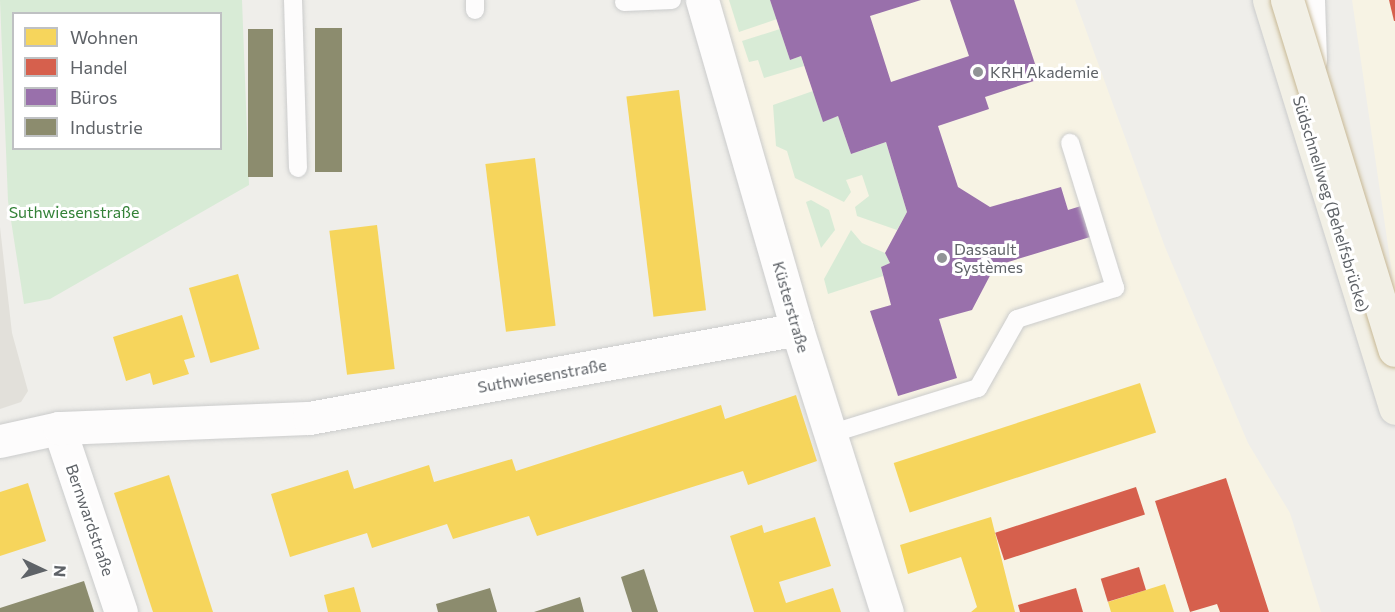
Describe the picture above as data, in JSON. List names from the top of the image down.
{
  "streets": {
    "highway": ["Südschnellweg (Behelfsbrücke)"],
    "street": ["Küsterstraße", "Suthwiesenstraße", "Bernwardstraße"]
  },
  "crossings": [
    ["Küsterstraße", "Suthwiesenstraße"],
    ["Suthwiesenstraße", "Bernwardstraße"]
  ],
  "parks": ["Suthwiesenstraße"],
  "places": ["KRH Akademie", "Dassault Systèmes"],
  "legend": [
    "Wohnen",
    "Handel",
    "Büros",
    "Industrie"
  ],
  "north": "right"
}
